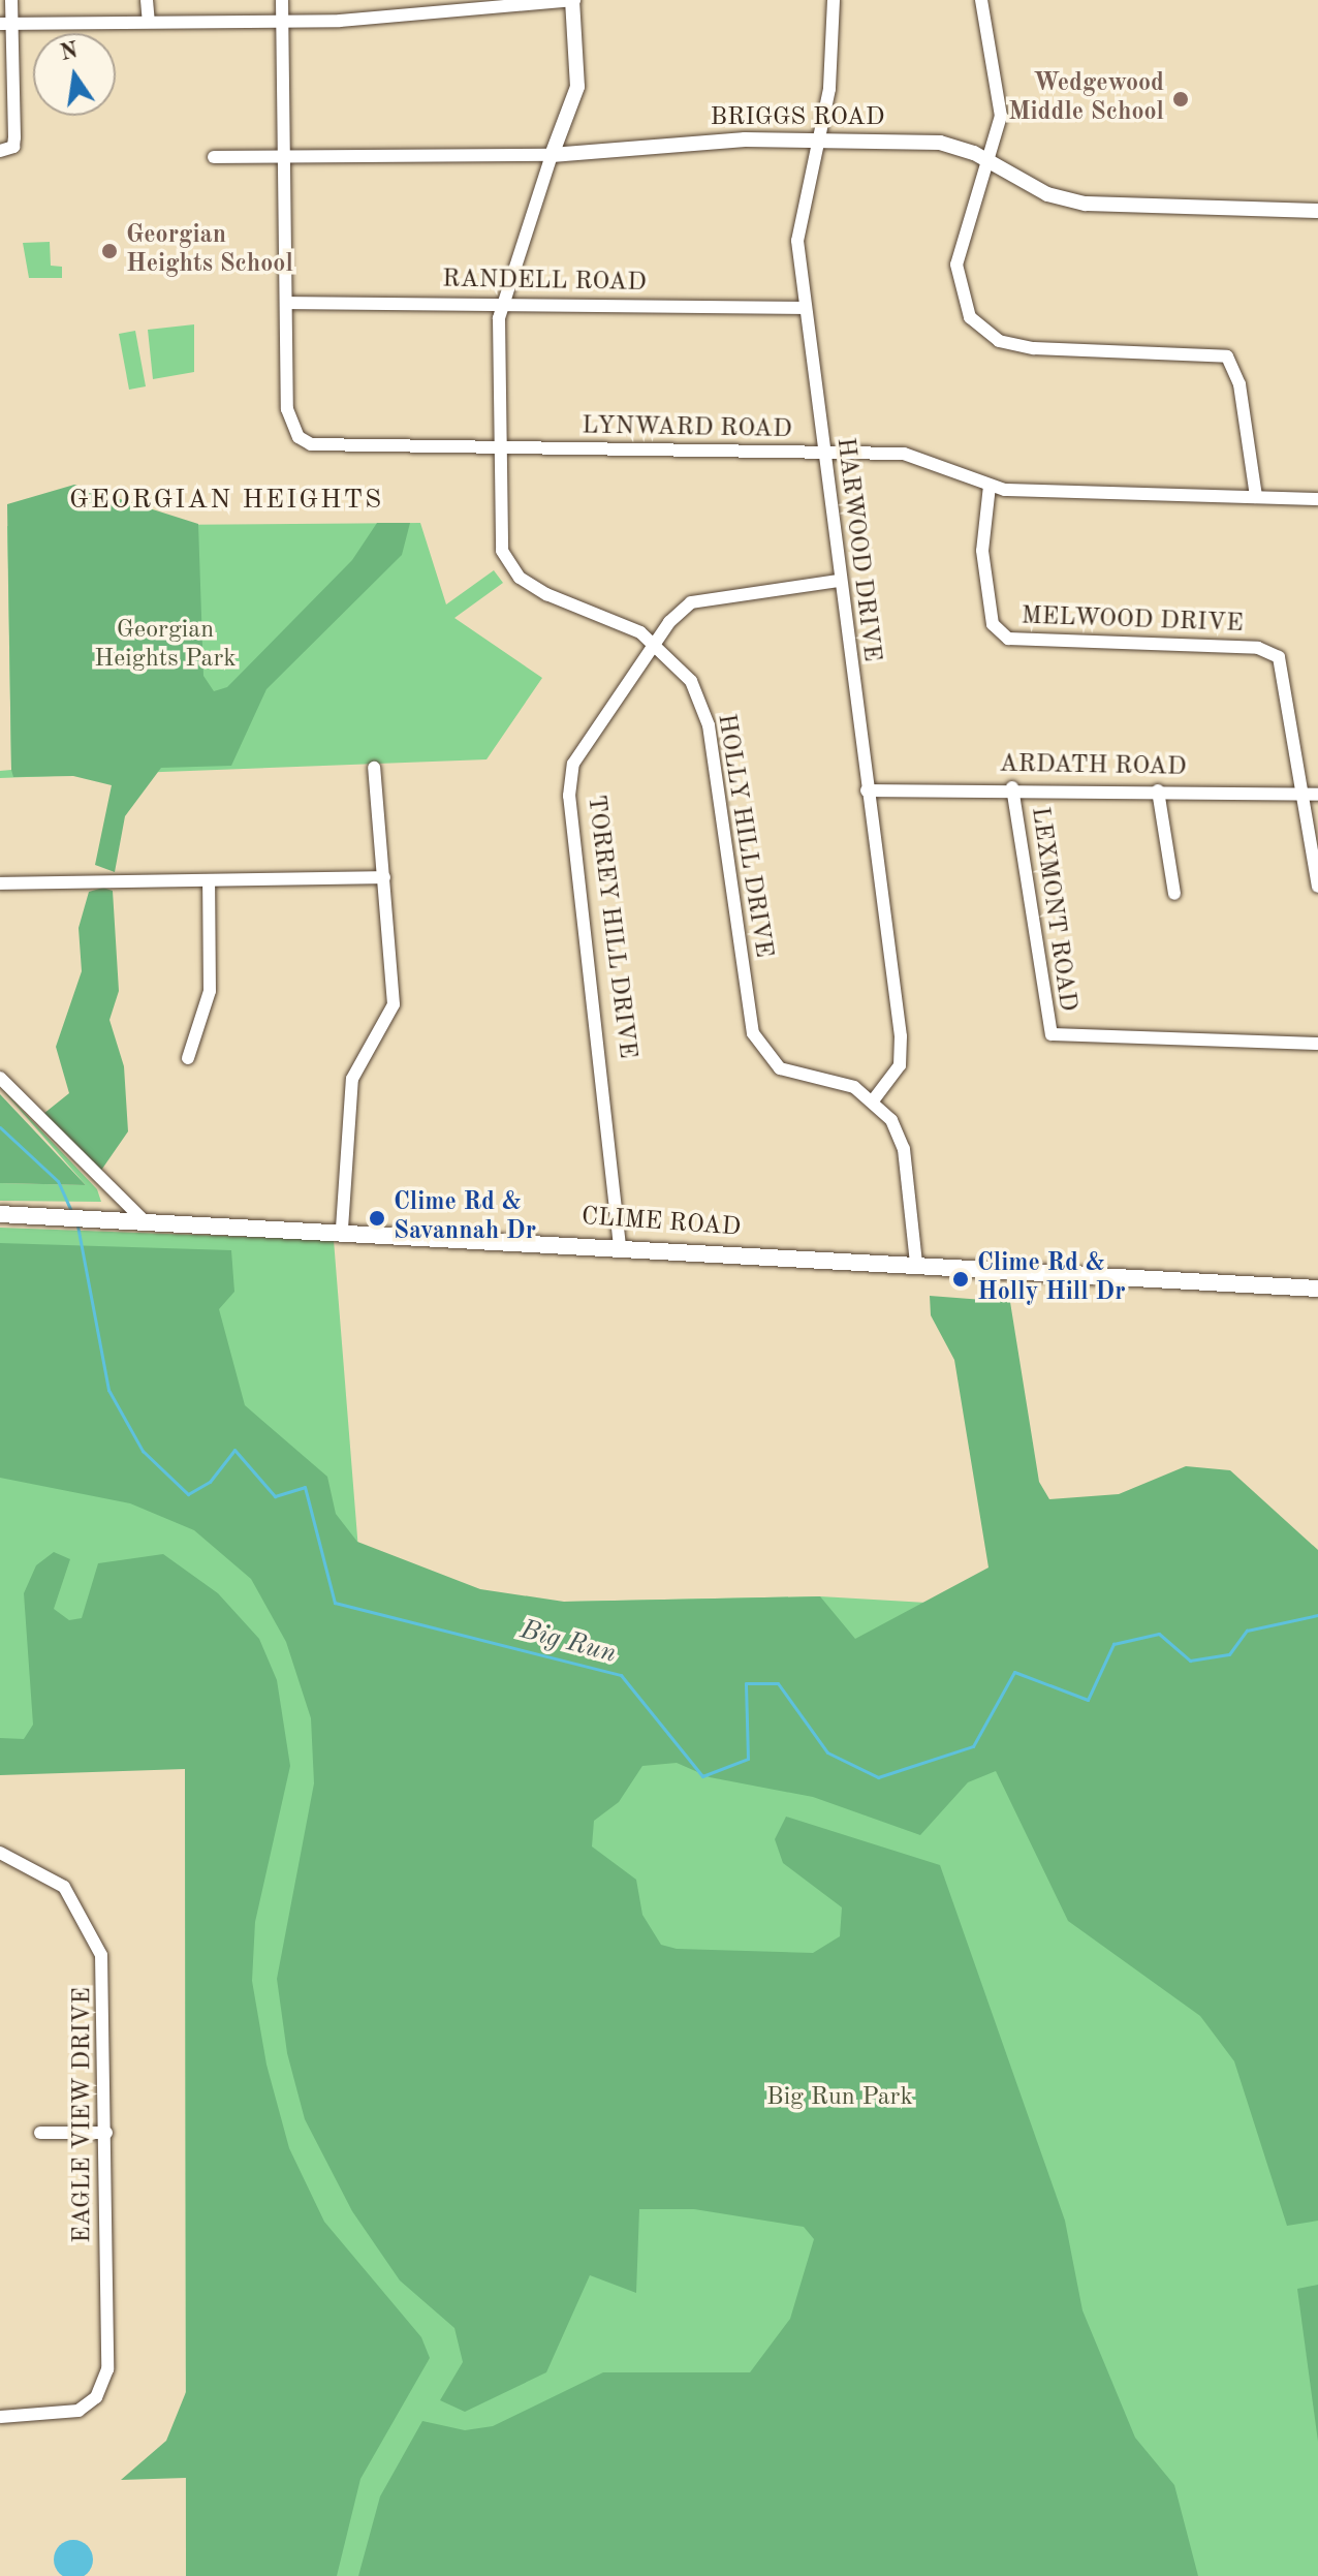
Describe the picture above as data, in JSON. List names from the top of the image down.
{
  "streets": {
    "main road": ["CLIME ROAD"],
    "street": [
      "BRIGGS ROAD",
      "RANDELL ROAD",
      "LYNWARD ROAD",
      "HARWOOD DRIVE",
      "MELWOOD DRIVE",
      "ARDATH ROAD",
      "HOLLY HILL DRIVE",
      "LEXMONT ROAD",
      "TORREY HILL DRIVE",
      "EAGLE VIEW DRIVE"
    ]
  },
  "crossings": [
    ["BRIGGS ROAD", "HARWOOD DRIVE"],
    ["BRIGGS ROAD", "HOLLY HILL DRIVE"],
    ["RANDELL ROAD", "LYNWARD ROAD"],
    ["RANDELL ROAD", "HARWOOD DRIVE"],
    ["RANDELL ROAD", "HOLLY HILL DRIVE"],
    ["LYNWARD ROAD", "HARWOOD DRIVE"],
    ["LYNWARD ROAD", "MELWOOD DRIVE"],
    ["LYNWARD ROAD", "HOLLY HILL DRIVE"],
    ["HARWOOD DRIVE", "ARDATH ROAD"],
    ["HARWOOD DRIVE", "HOLLY HILL DRIVE"],
    ["HARWOOD DRIVE", "TORREY HILL DRIVE"],
    ["MELWOOD DRIVE", "ARDATH ROAD"],
    ["ARDATH ROAD", "LEXMONT ROAD"],
    ["HOLLY HILL DRIVE", "TORREY HILL DRIVE"],
    ["TORREY HILL DRIVE", "CLIME ROAD"]
  ],
  "districts": ["GEORGIAN HEIGHTS"],
  "water": ["Big Run"],
  "parks": ["Georgian Heights Park", "Big Run Park"],
  "places": [
    "Wedgewood Middle School",
    "Georgian Heights School",
    "Clime Rd & Savannah Dr",
    "Clime Rd & Holly Hill Dr"
  ],
  "north": "top"
}
